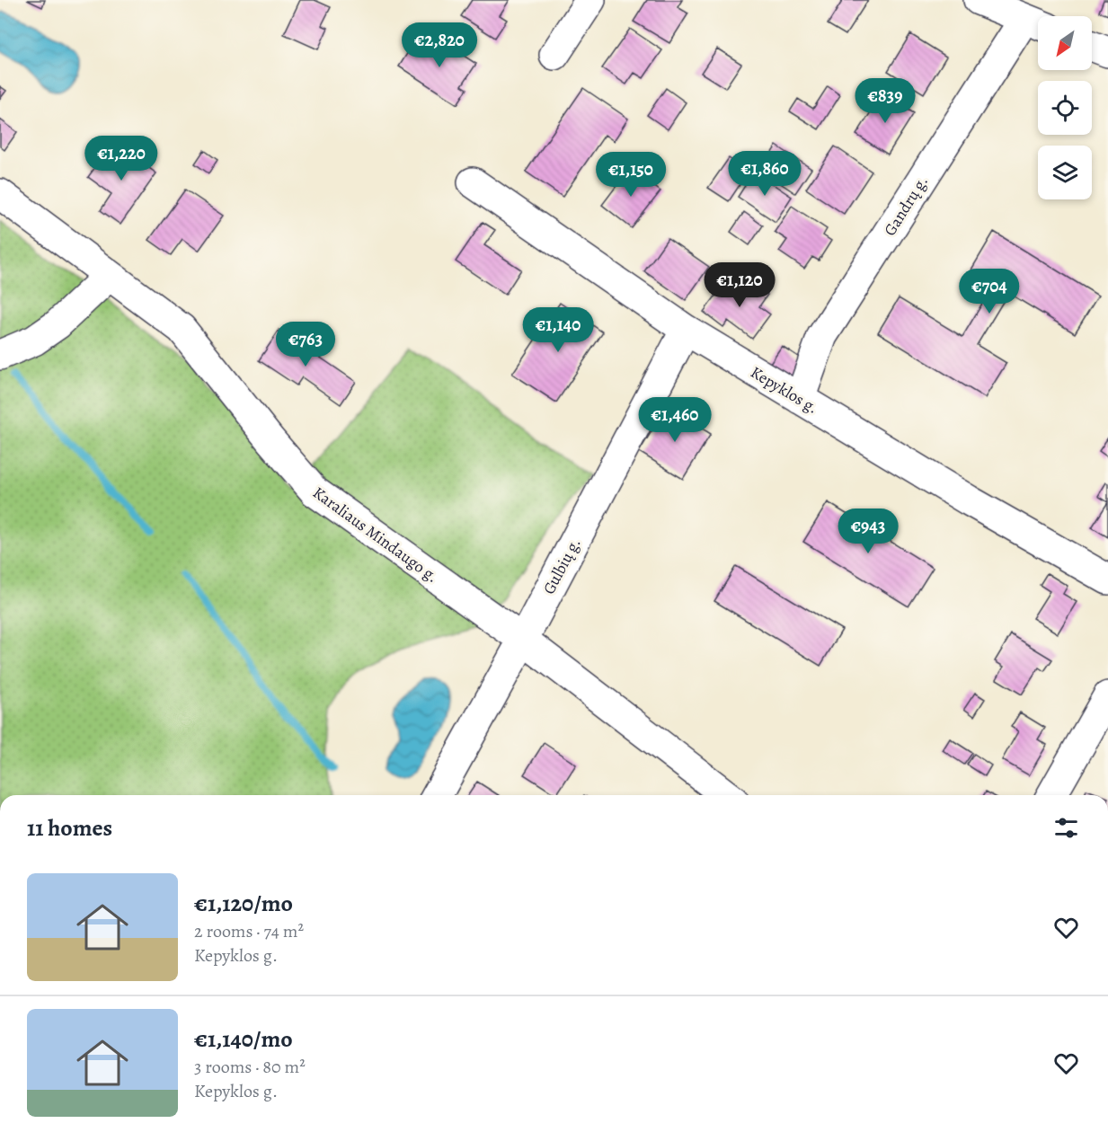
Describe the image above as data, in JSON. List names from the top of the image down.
{
  "streets": {
    "street": [
      "Gandrų g.",
      "Kepyklos g.",
      "Karaliaus Mindaugo g.",
      "Gulbių g."
    ]
  },
  "crossings": [
    ["Gandrų g.", "Kepyklos g."],
    ["Kepyklos g.", "Gulbių g."],
    ["Karaliaus Mindaugo g.", "Gulbių g."]
  ],
  "north": "bottom left",
  "page": {
    "price": [
      "€2,820",
      "€839",
      "€1,220",
      "€1,860",
      "€1,150",
      "€1,120",
      "€704",
      "€1,140",
      "€763",
      "€1,460",
      "€943"
    ],
    "heading": "11 homes",
    "list": [
      {
        "name": "€1,120/mo",
        "note": "2 rooms · 74 m² · Kepyklos g."
      },
      {
        "name": "€1,140/mo",
        "note": "3 rooms · 80 m² · Kepyklos g."
      }
    ]
  }
}
